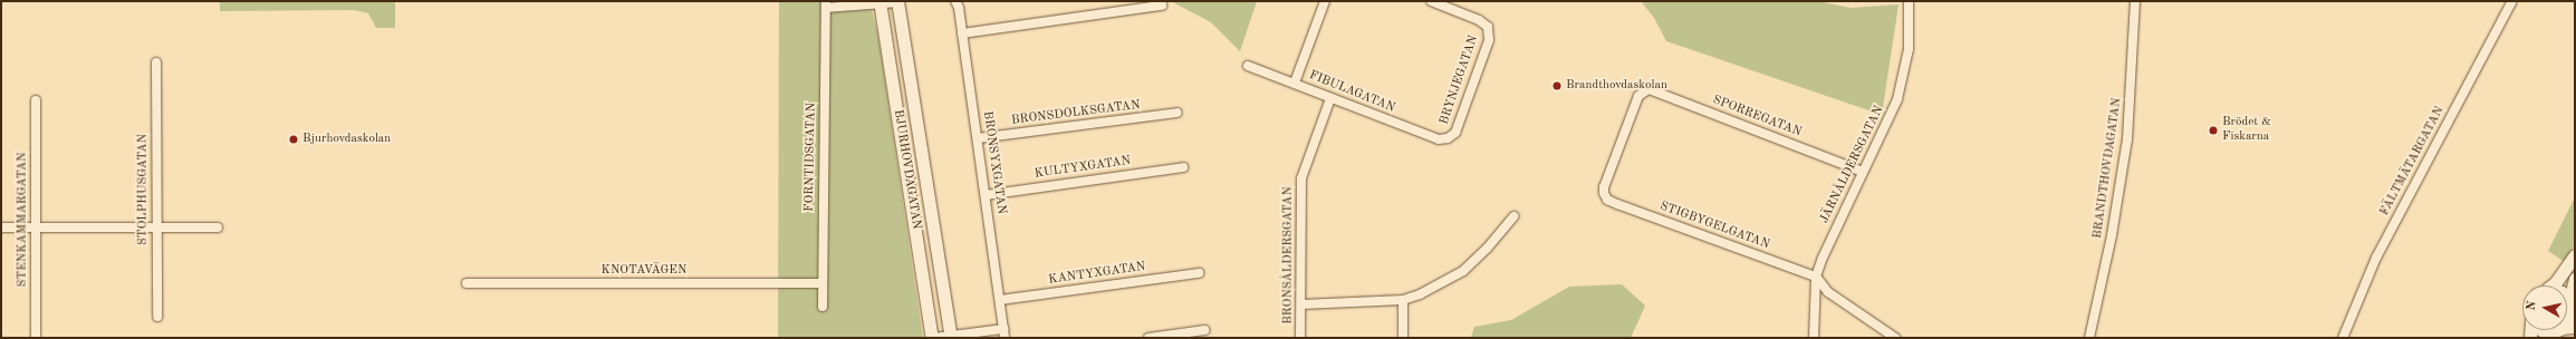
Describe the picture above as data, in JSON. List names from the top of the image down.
{
  "streets": {
    "main road": ["BJURHOVDAGATAN"],
    "street": [
      "BRYNJEGATAN",
      "FIBULAGATAN",
      "BRONSDOLKSGATAN",
      "SPORREGATAN",
      "FORNTIDSGATAN",
      "FÄLTMÄTARGATAN",
      "BRONSYXGATAN",
      "JÄRNÅLDERSGATAN",
      "KULTYXGATAN",
      "BRANDTHOVDAGATAN",
      "STOLPHUSGATAN",
      "STENKAMMARGATAN",
      "STIGBYGELGATAN",
      "BRONSÅLDERSGATAN",
      "KNOTAVÄGEN",
      "KANTYXGATAN"
    ]
  },
  "crossings": [
    ["BRYNJEGATAN", "FIBULAGATAN"],
    ["FIBULAGATAN", "BRONSÅLDERSGATAN"],
    ["BRONSDOLKSGATAN", "BRONSYXGATAN"],
    ["SPORREGATAN", "JÄRNÅLDERSGATAN"],
    ["SPORREGATAN", "STIGBYGELGATAN"],
    ["FORNTIDSGATAN", "BJURHOVDAGATAN"],
    ["FORNTIDSGATAN", "KNOTAVÄGEN"],
    ["BRONSYXGATAN", "KULTYXGATAN"],
    ["BRONSYXGATAN", "BJURHOVDAGATAN"],
    ["BRONSYXGATAN", "KANTYXGATAN"],
    ["JÄRNÅLDERSGATAN", "STIGBYGELGATAN"]
  ],
  "places": ["Brandthovdaskolan", "Brödet & Fiskarna", "Bjurhovdaskolan"],
  "north": "left"
}
